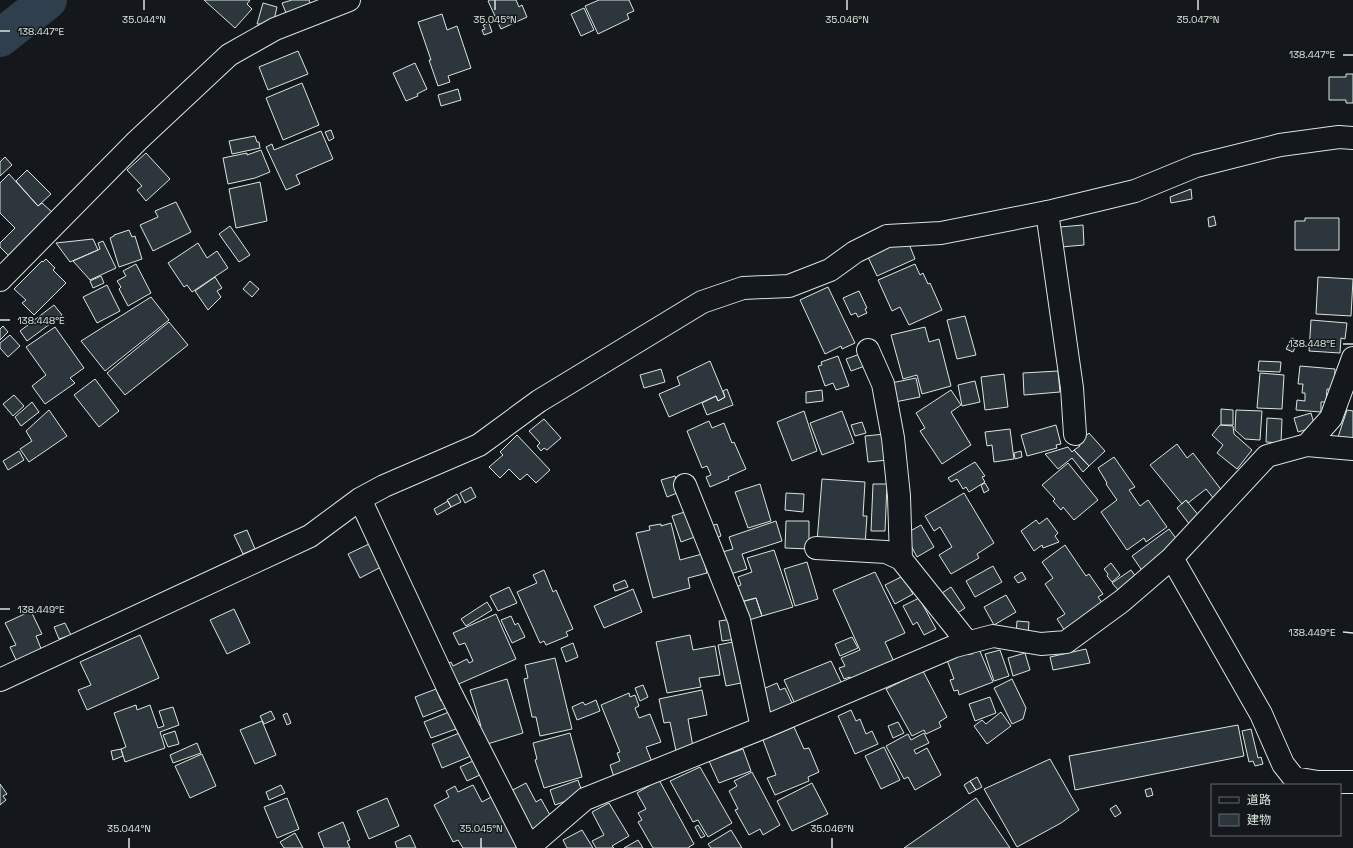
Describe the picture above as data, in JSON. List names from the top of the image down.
{
  "legend": ["道路", "建物"],
  "coordinates": [
    "35.044°N",
    "35.045°N",
    "35.046°N",
    "35.047°N",
    "138.447°E",
    "138.448°E",
    "138.449°E"
  ]
}
